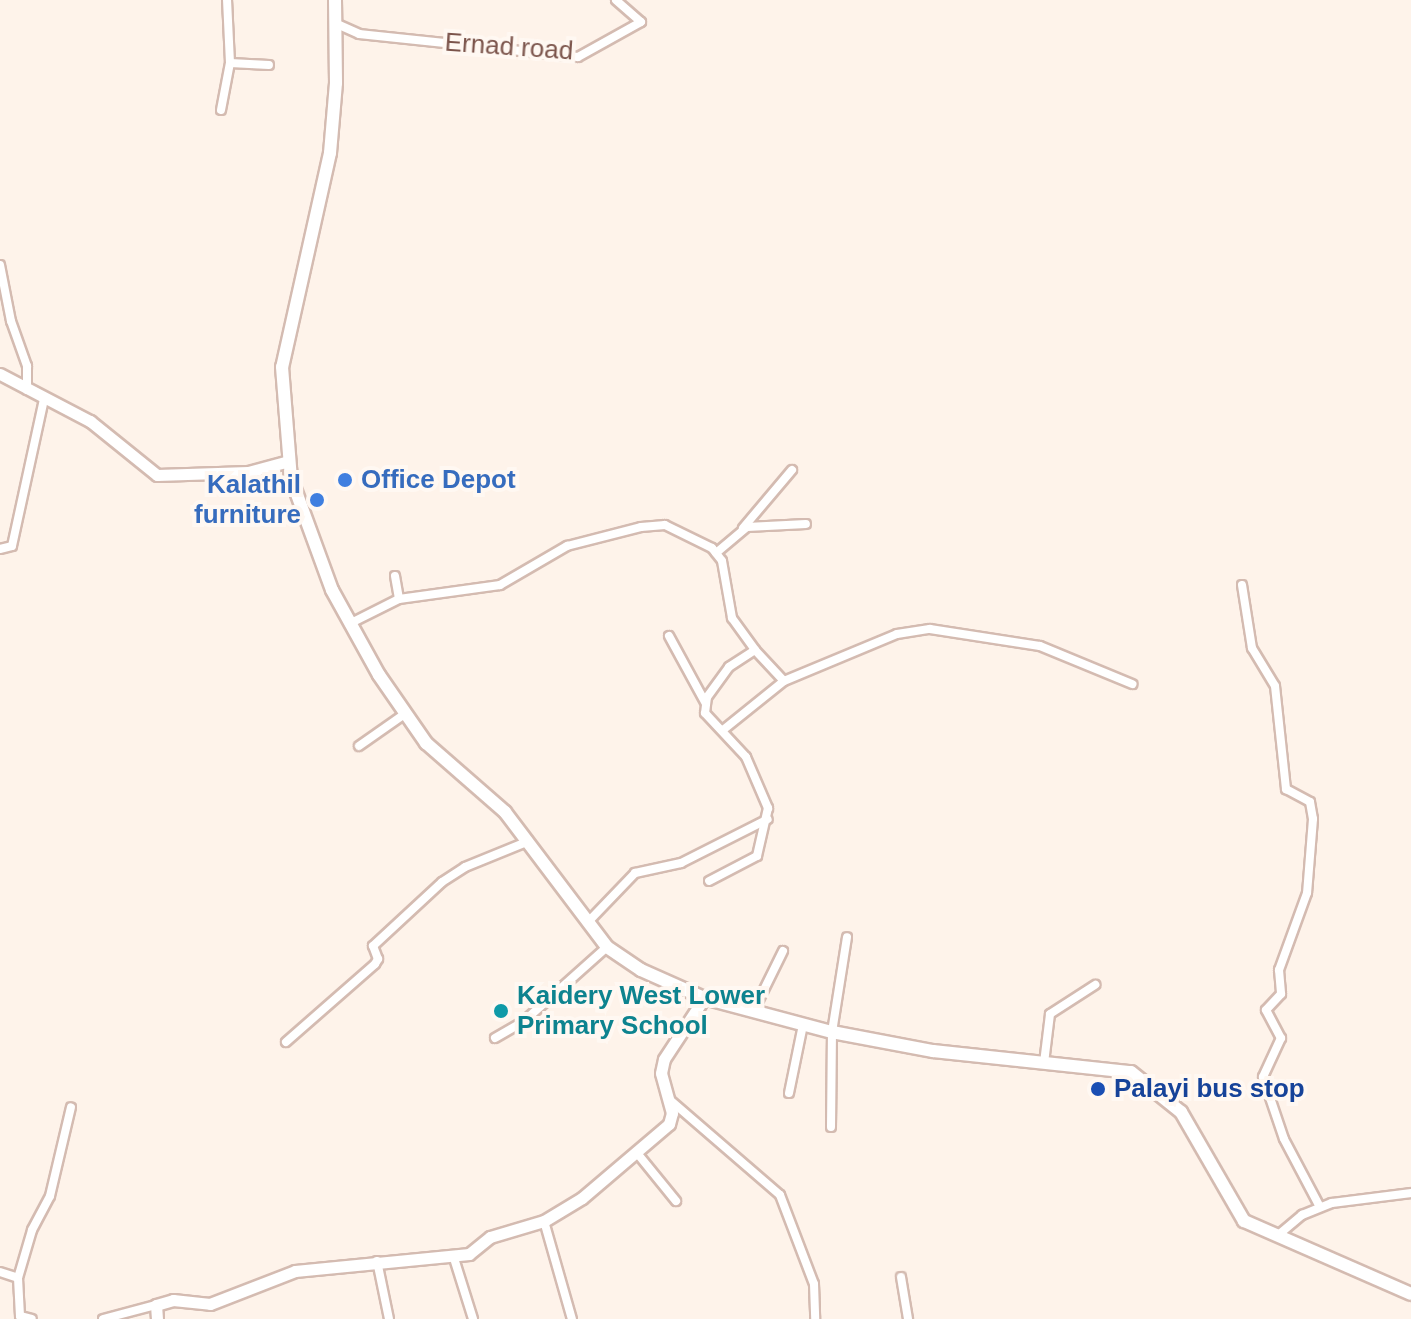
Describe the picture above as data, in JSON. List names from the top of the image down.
{
  "streets": {
    "street": ["Ernad road"]
  },
  "places": [
    "Office Depot",
    "Kalathil furniture",
    "Kaidery West Lower Primary School",
    "Palayi bus stop"
  ]
}
